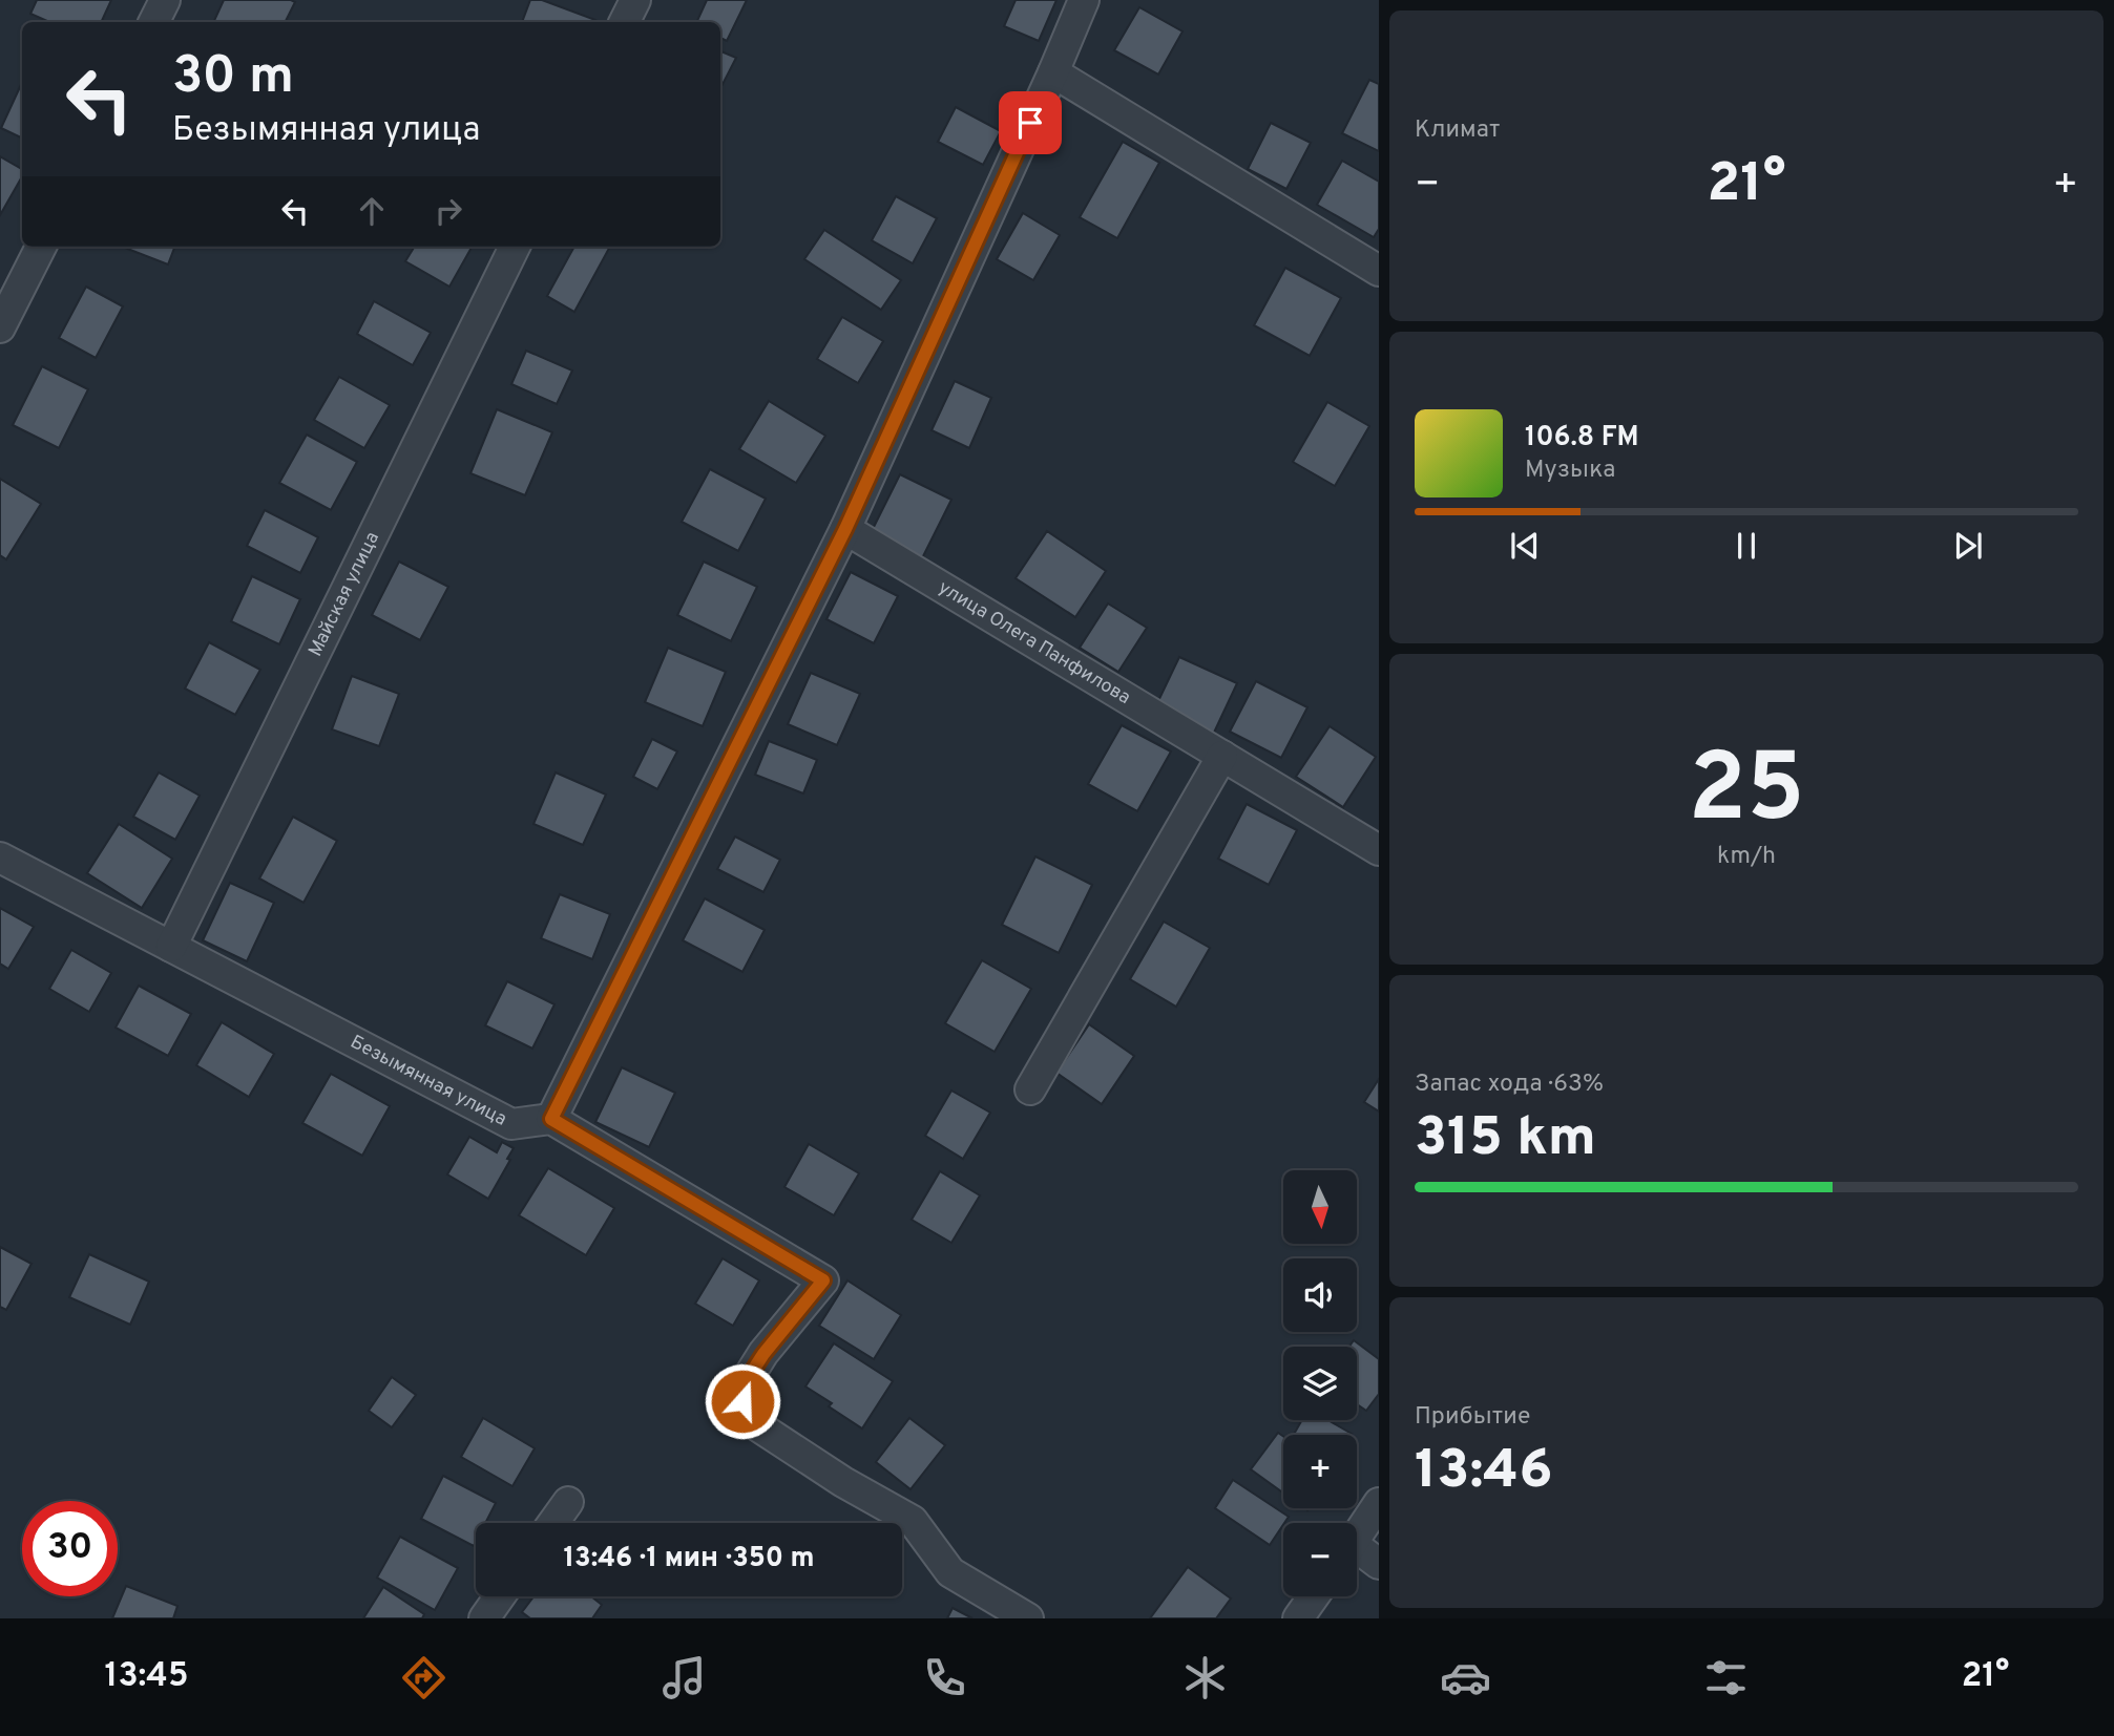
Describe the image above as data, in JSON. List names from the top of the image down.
{
  "streets": {
    "street": ["Майская улица", "улица Олега Панфилова", "Безымянная улица"]
  },
  "crossings": [
    ["Майская улица", "Безымянная улица"]
  ],
  "north": "bottom",
  "page": {
    "tile": [
      "Климат",
      ["25", "km/h"],
      ["Запас хода · 63%", "315 km"],
      ["Прибытие", "13:46"]
    ],
    "turn": ["30 m", "Безымянная улица"],
    "heat": ["−", "21°", "+"],
    "song": ["106.8 FM", "Музыка"],
    "map_buttons": ["+", "−"],
    "limit": "30",
    "trip": "13:46 · 1 мин · 350 m",
    "tabs": ["13:45", "21°"]
  }
}
